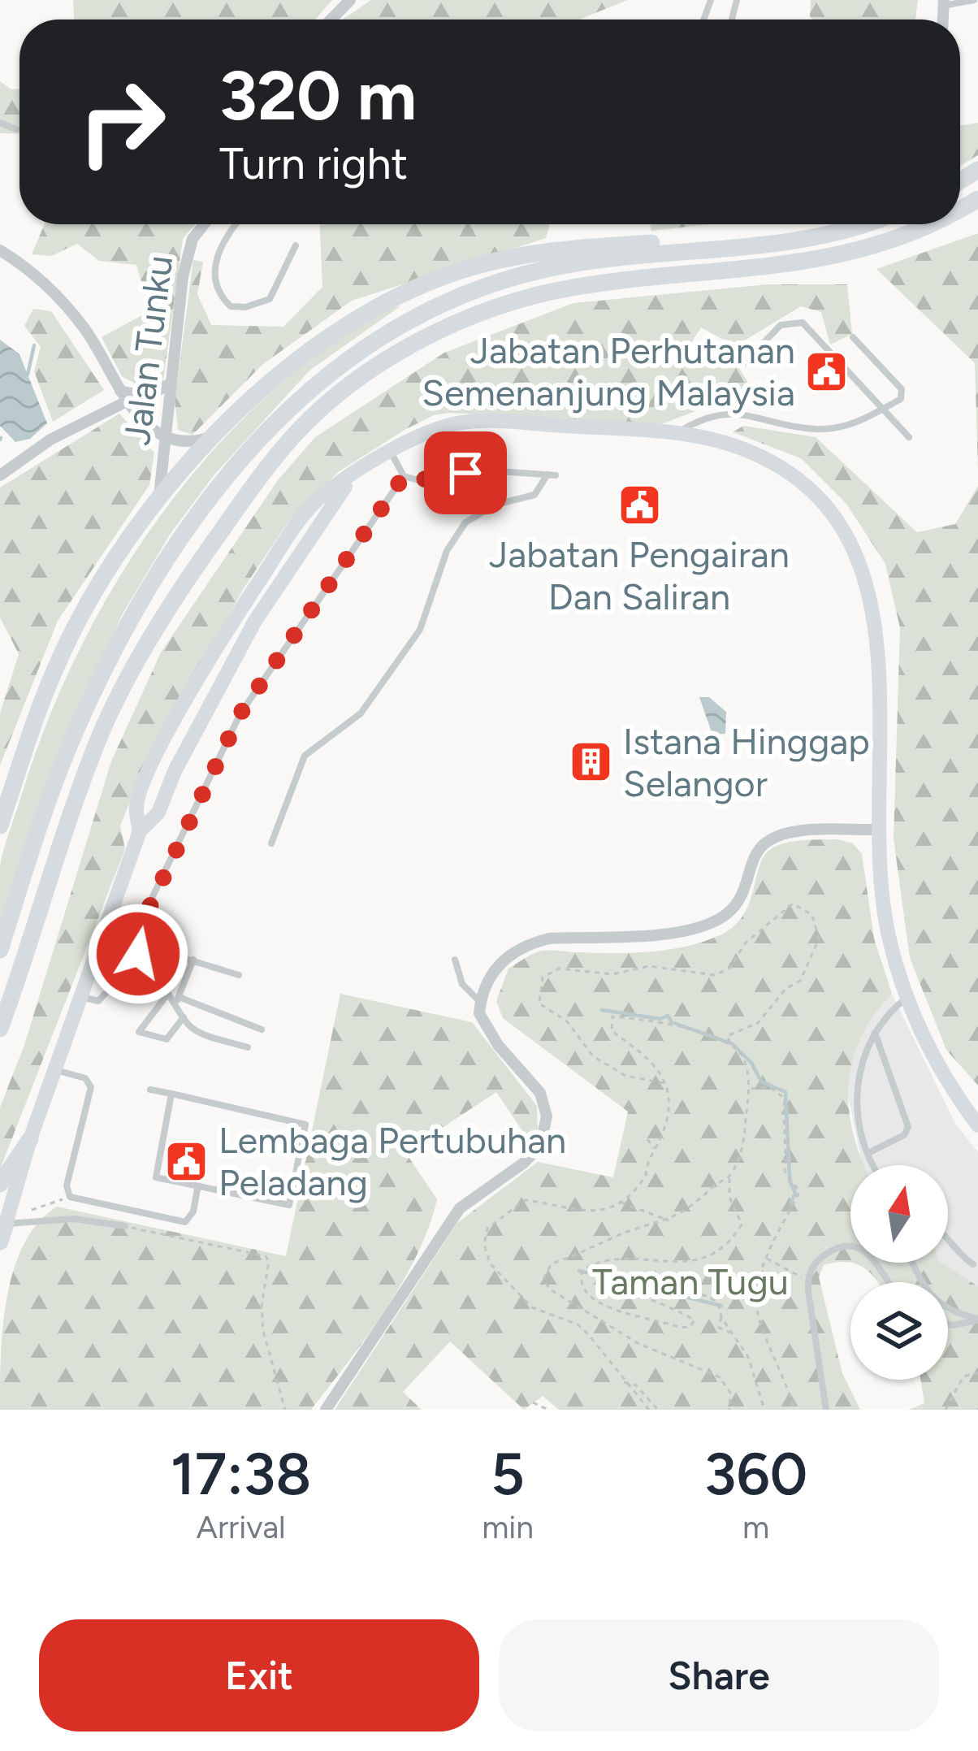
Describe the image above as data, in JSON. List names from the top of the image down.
{
  "streets": {
    "street": ["Jalan Tunku"]
  },
  "parks": ["Taman Tugu"],
  "places": {
    "public building": ["Jabatan Perhutanan Semenanjung Malaysia", "Jabatan Pengairan Dan Saliran", "Lembaga Pertubuhan Peladang"],
    "building": ["Istana Hinggap Selangor"]
  },
  "north": "top",
  "page": {
    "turn": ["320 m", "Turn right"],
    "eta": [
      "17:38",
      "Arrival",
      "5",
      "min",
      "360",
      "m"
    ],
    "buttons": ["Exit", "Share"]
  }
}
